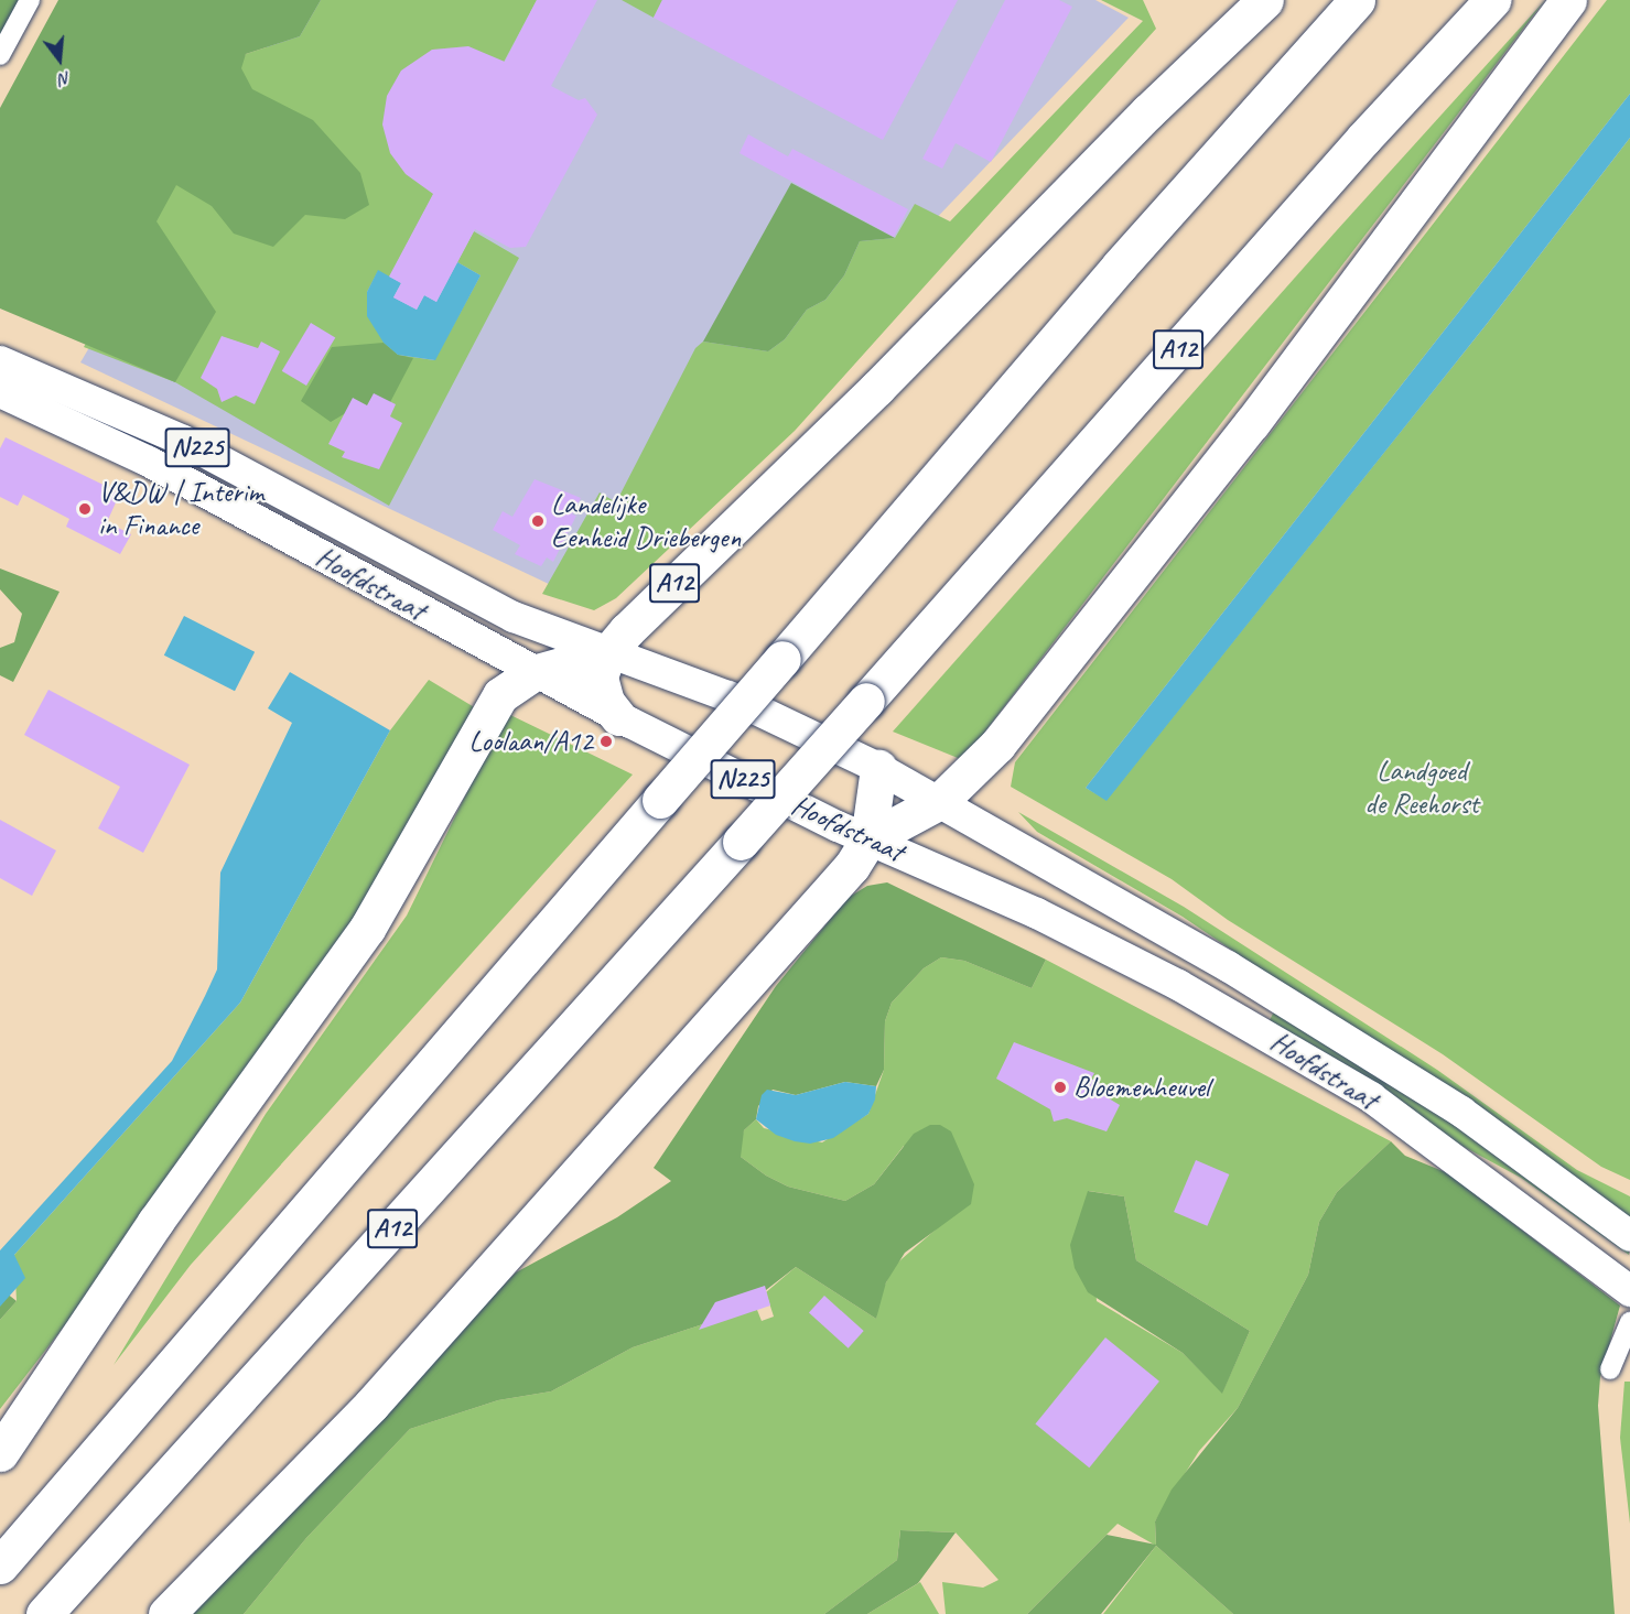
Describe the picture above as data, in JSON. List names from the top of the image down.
{
  "streets": {
    "highway": ["A12"],
    "main road": ["N225", "Hoofdstraat"]
  },
  "crossings": [
    ["A12", "Hoofdstraat"]
  ],
  "parks": ["Landgoed de Reehorst"],
  "places": [
    "V&DW | Interim in Finance",
    "Landelijke Eenheid Driebergen",
    "Loolaan/A12",
    "Bloemenheuvel"
  ],
  "north": "bottom"
}
